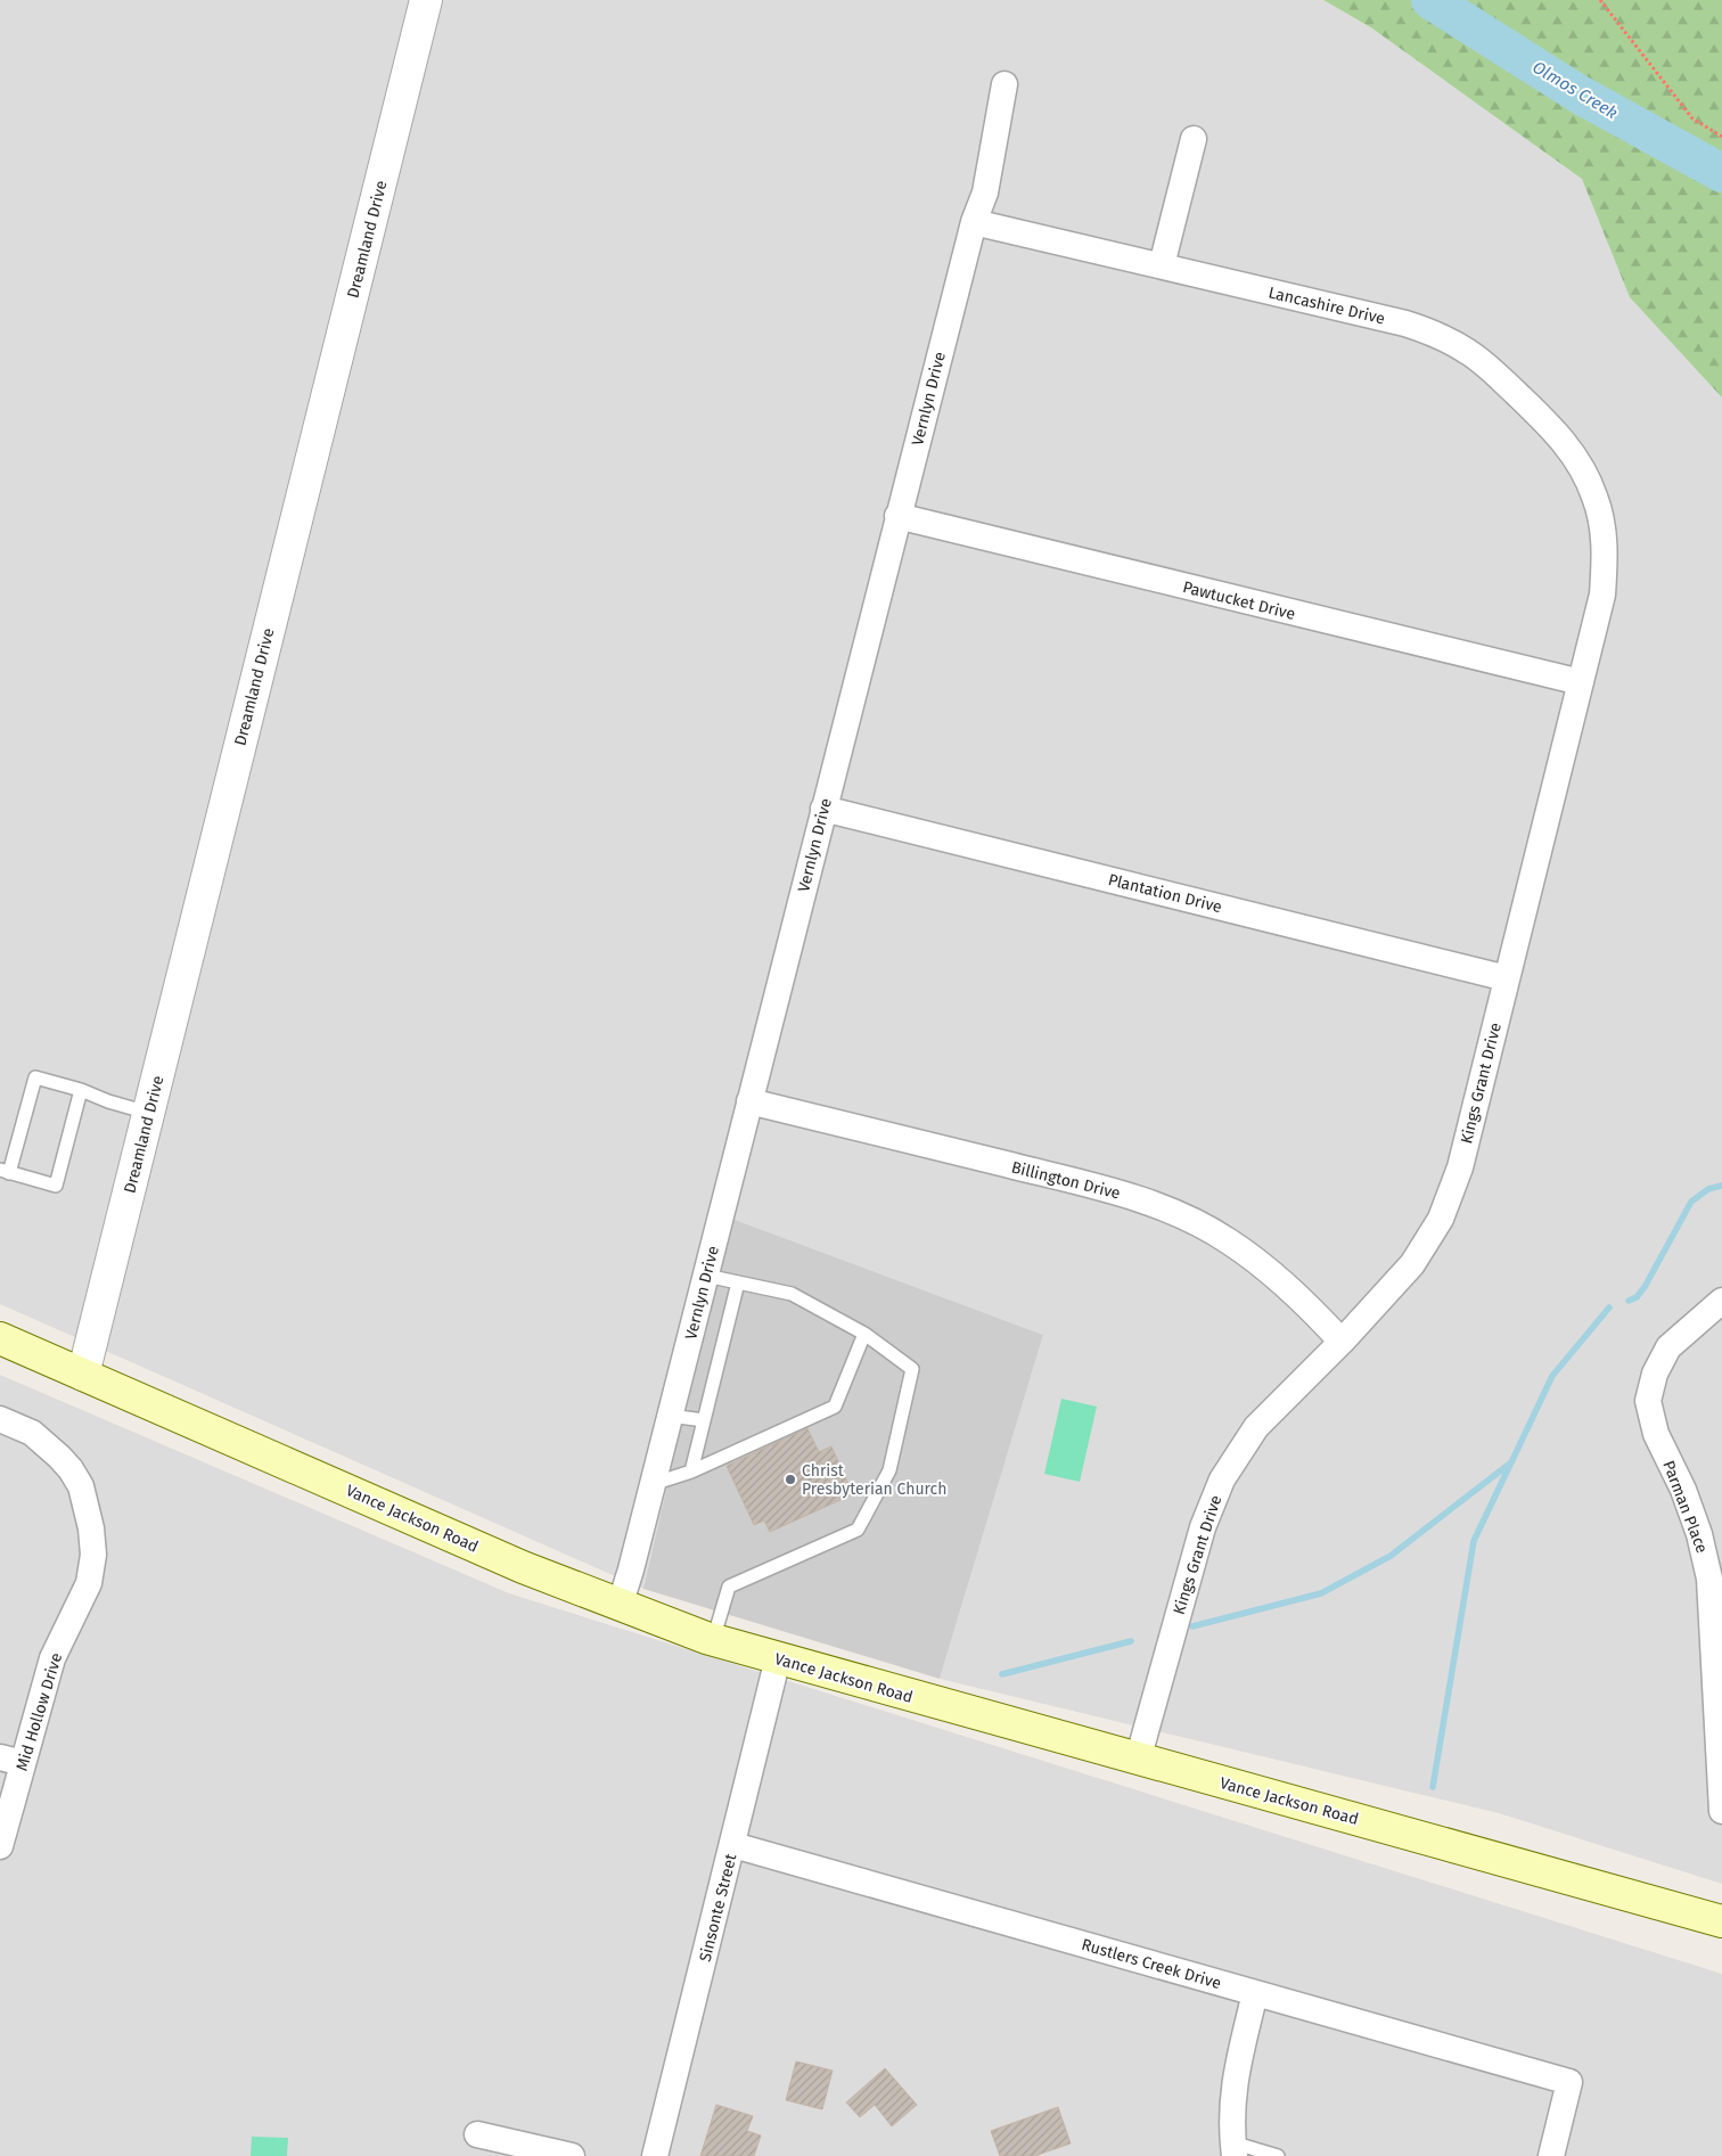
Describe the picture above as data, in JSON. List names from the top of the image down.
{
  "streets": {
    "main road": ["Vance Jackson Road"],
    "street": [
      "Dreamland Drive",
      "Lancashire Drive",
      "Vernlyn Drive",
      "Pawtucket Drive",
      "Plantation Drive",
      "Kings Grant Drive",
      "Billington Drive",
      "Parman Place",
      "Mid Hollow Drive",
      "Sinsonte Street",
      "Rustlers Creek Drive"
    ]
  },
  "crossings": [
    ["Dreamland Drive", "Vance Jackson Road"],
    ["Lancashire Drive", "Vernlyn Drive"],
    ["Lancashire Drive", "Kings Grant Drive"],
    ["Vernlyn Drive", "Pawtucket Drive"],
    ["Vernlyn Drive", "Plantation Drive"],
    ["Vernlyn Drive", "Billington Drive"],
    ["Vernlyn Drive", "Vance Jackson Road"],
    ["Pawtucket Drive", "Kings Grant Drive"],
    ["Plantation Drive", "Kings Grant Drive"],
    ["Kings Grant Drive", "Billington Drive"],
    ["Kings Grant Drive", "Vance Jackson Road"],
    ["Vance Jackson Road", "Sinsonte Street"],
    ["Sinsonte Street", "Rustlers Creek Drive"]
  ],
  "water": ["Olmos Creek"],
  "places": ["Christ Presbyterian Church"]
}
